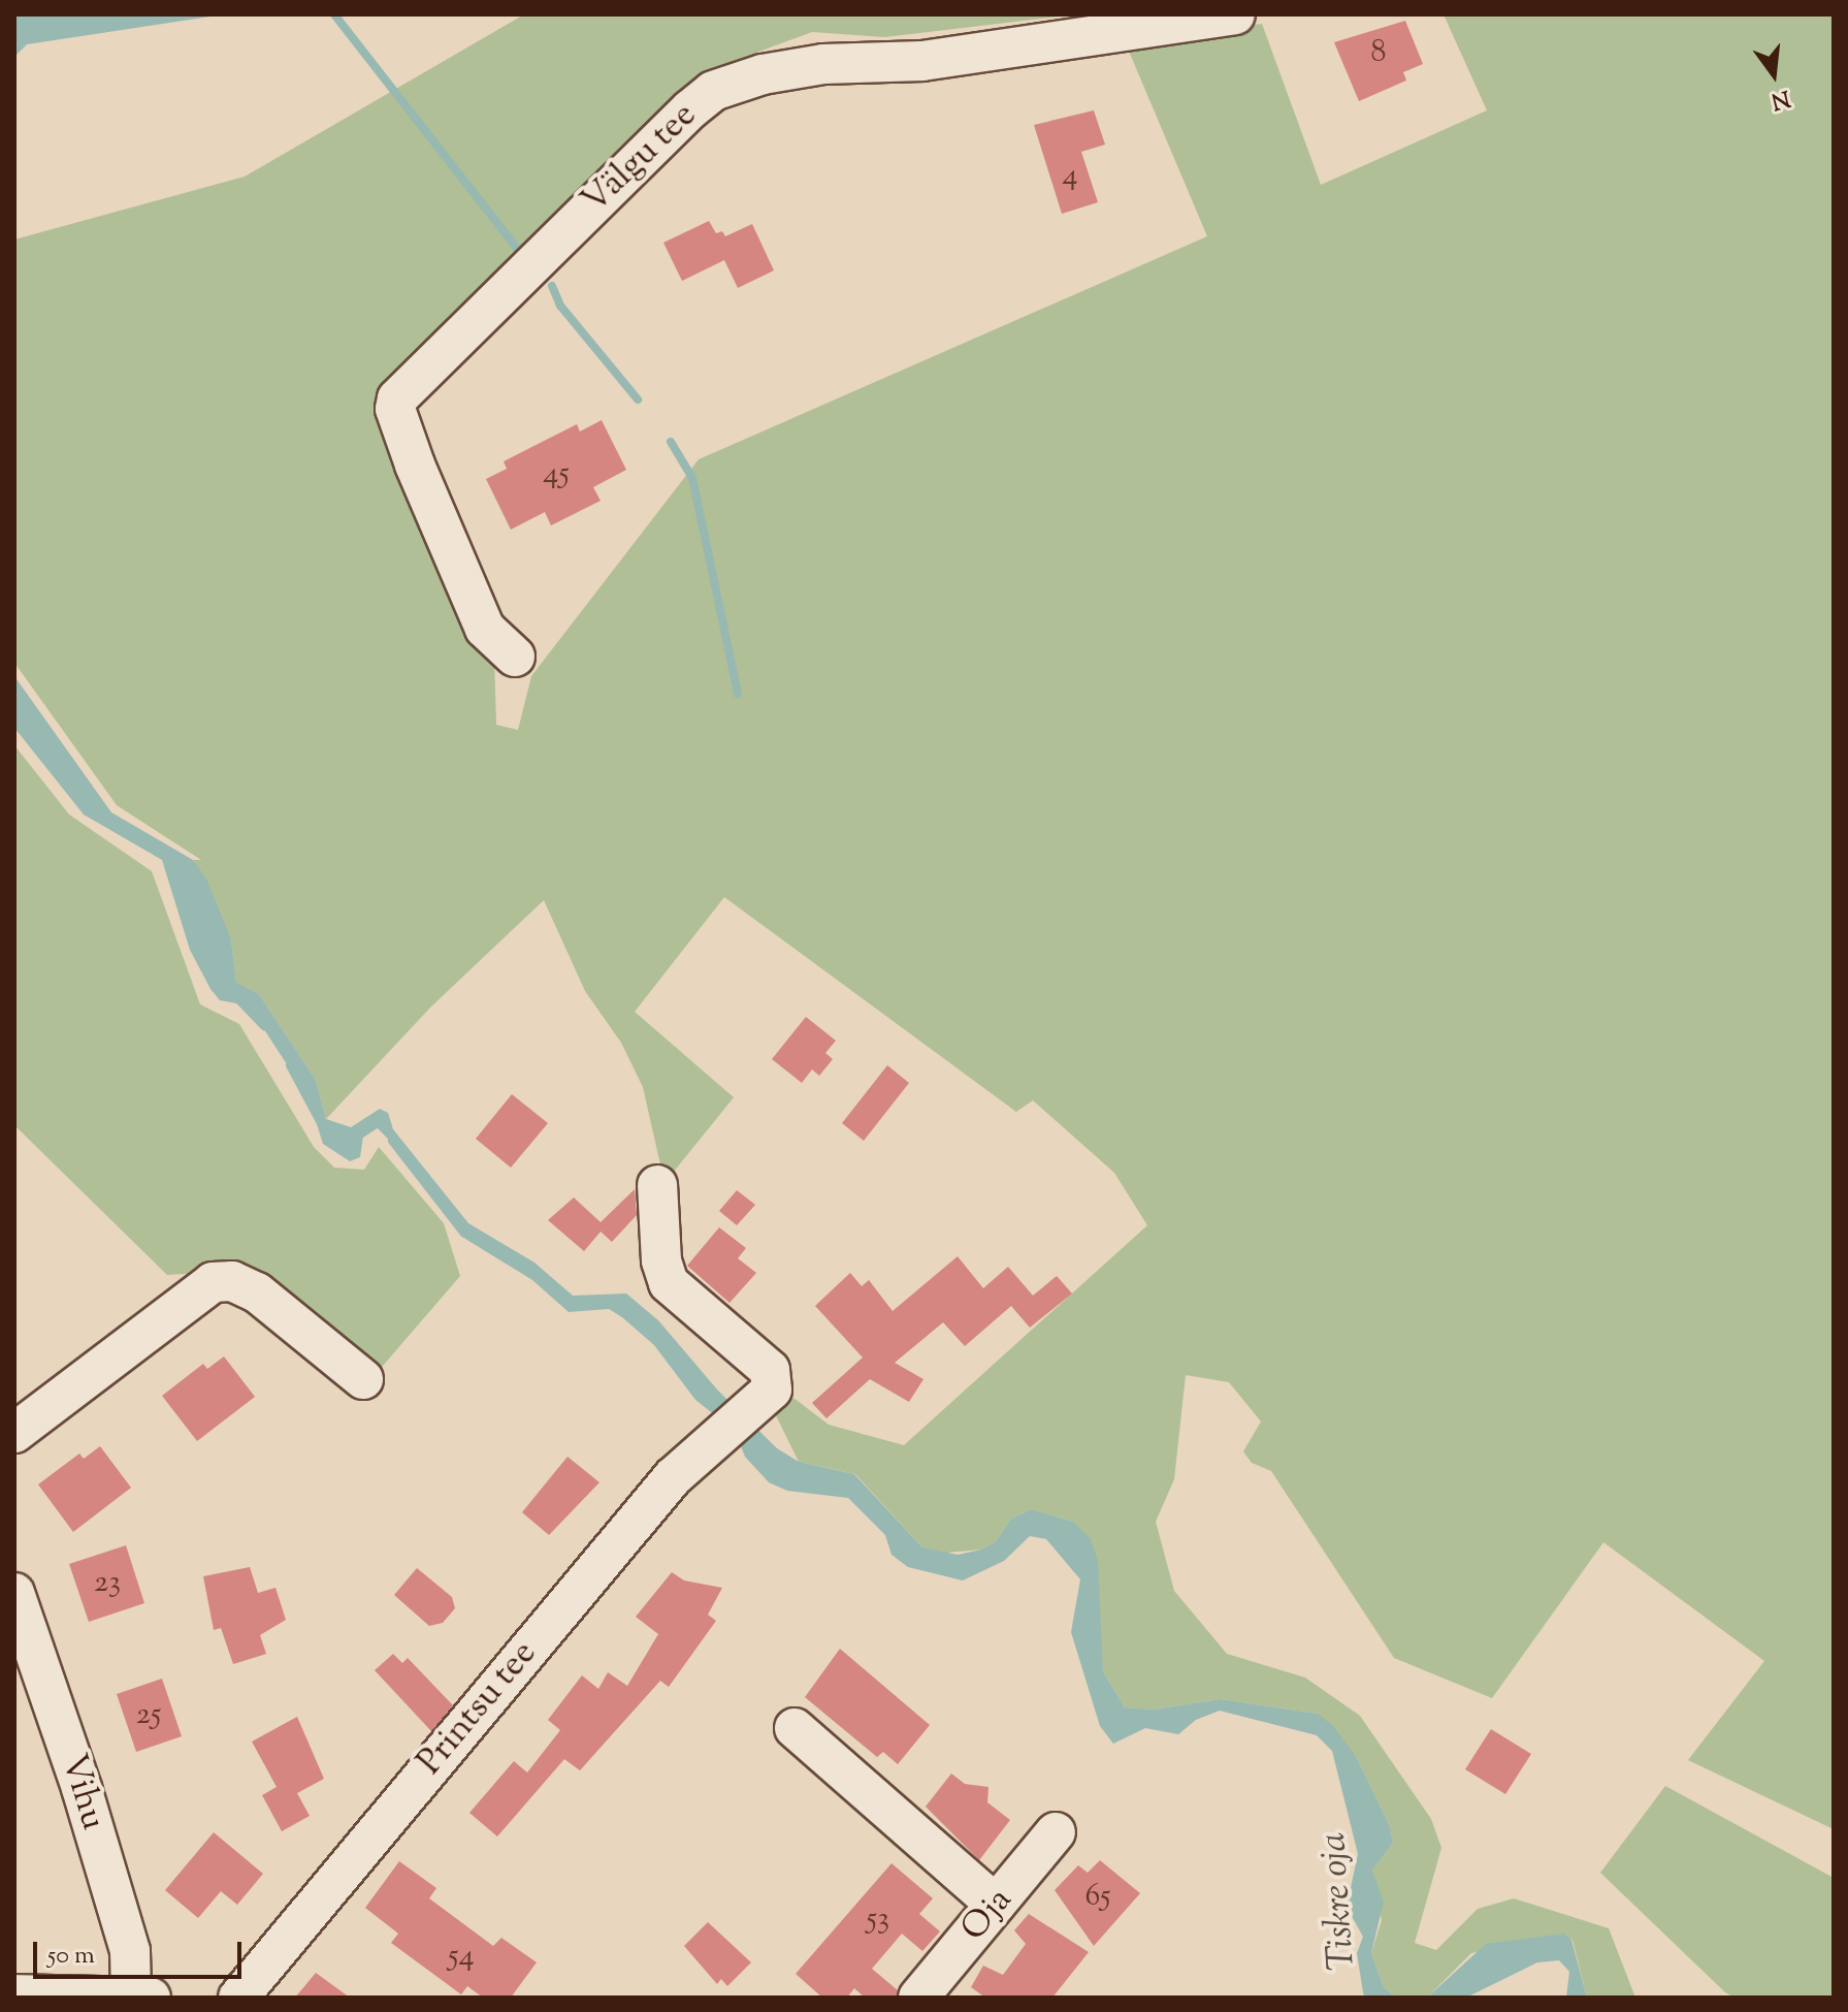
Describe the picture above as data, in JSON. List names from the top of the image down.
{
  "streets": {
    "street": [
      "Välgu tee",
      "Printsu tee",
      "Vihu",
      "Oja"
    ]
  },
  "water": ["Tiskre oja"],
  "house_numbers": [
    "8",
    "4",
    "45",
    "23",
    "25",
    "65",
    "53",
    "54"
  ],
  "scale_bar": "50 m",
  "north": "bottom"
}
